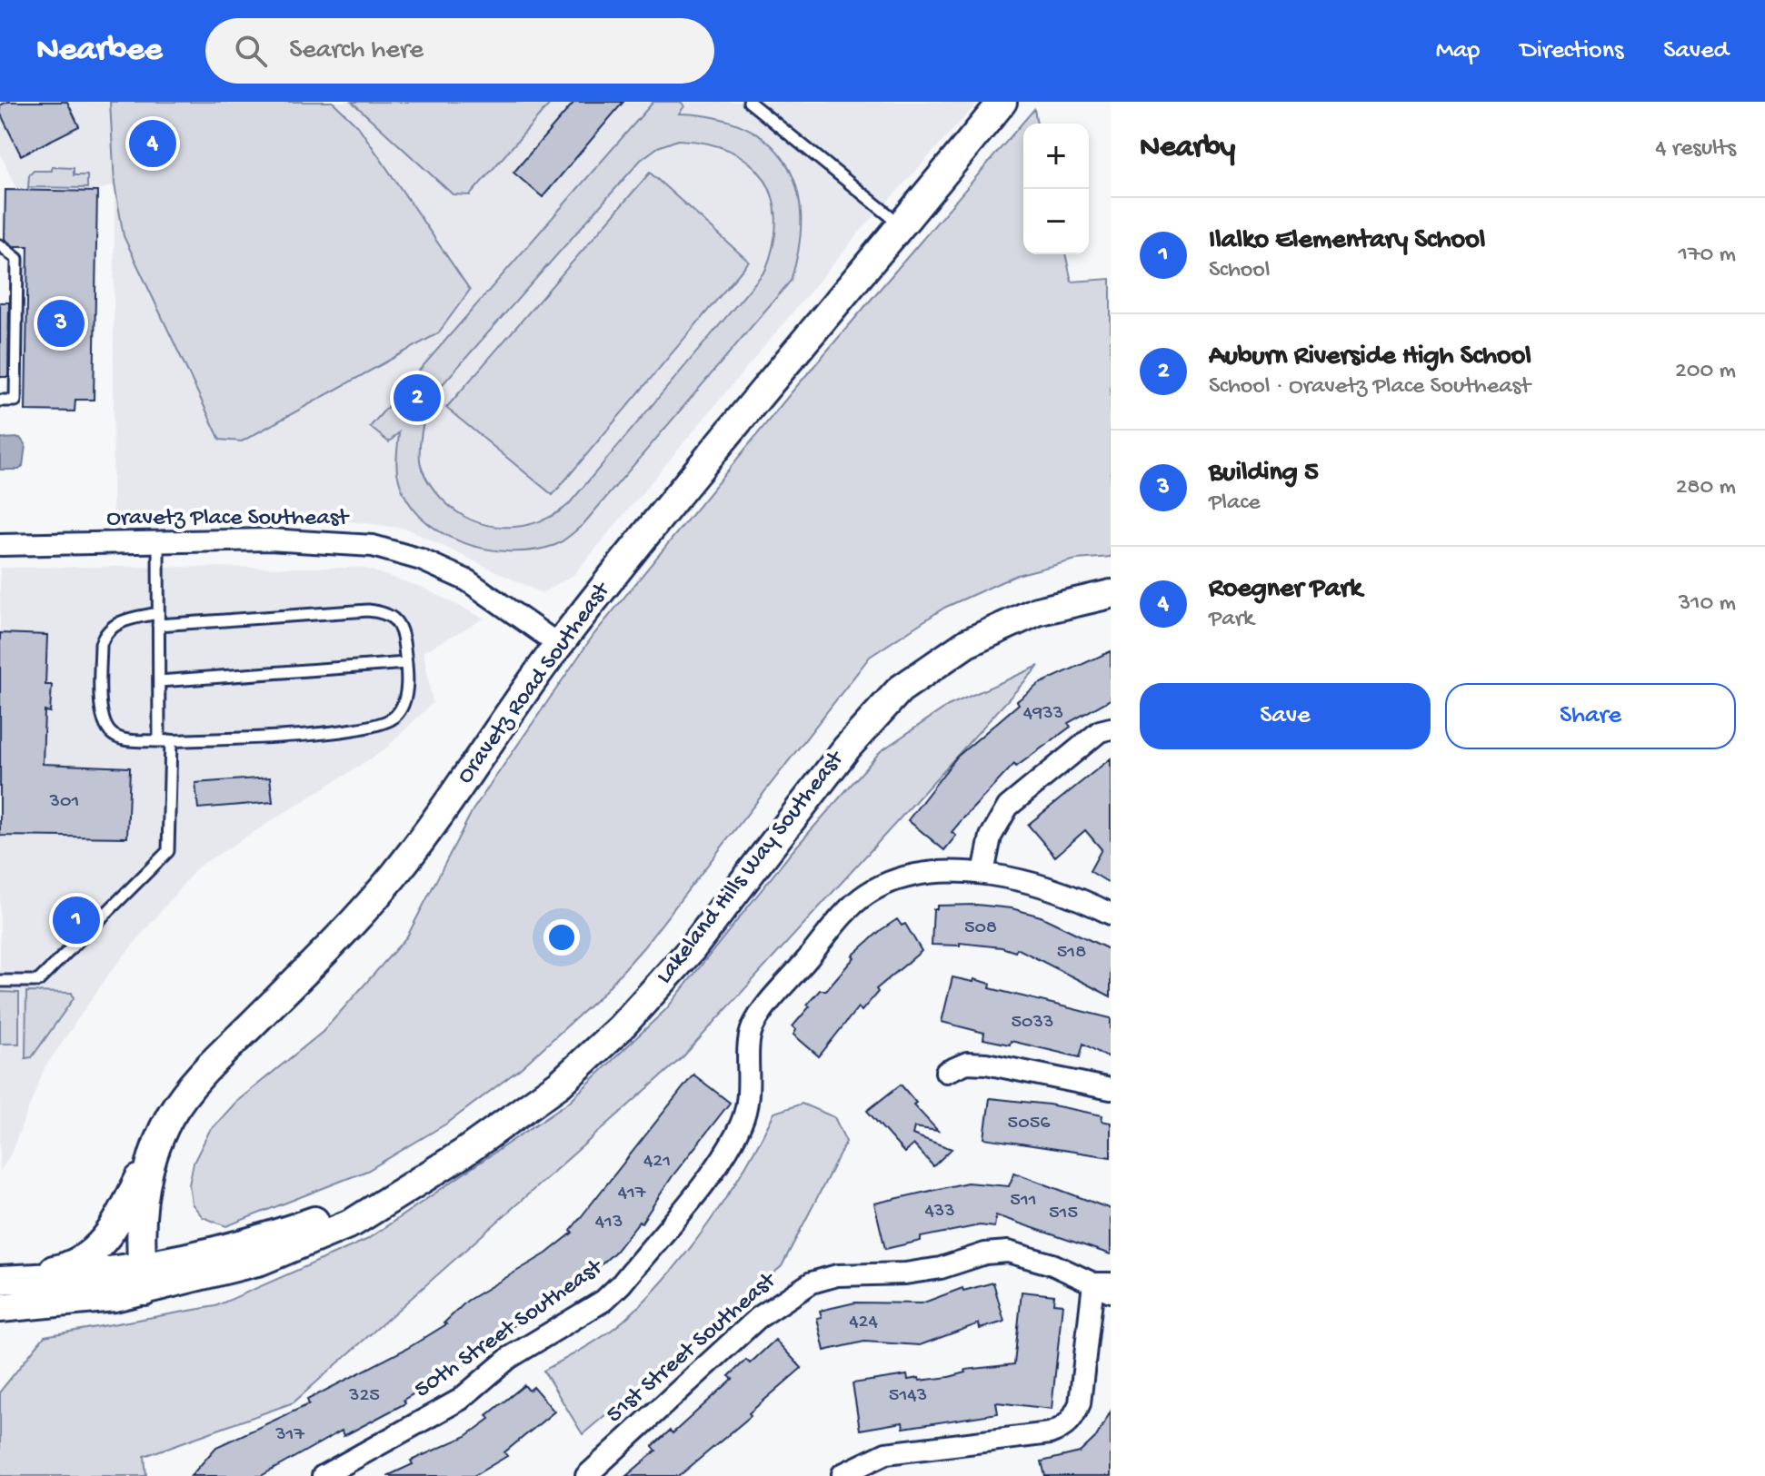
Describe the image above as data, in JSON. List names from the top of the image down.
{
  "streets": {
    "street": [
      "Oravetz Place Southeast",
      "Oravetz Road Southeast",
      "Lakeland Hills Way Southeast",
      "50th Street Southeast",
      "51st Street Southeast"
    ]
  },
  "crossings": [
    ["Oravetz Place Southeast", "Oravetz Road Southeast"],
    ["Oravetz Road Southeast", "Lakeland Hills Way Southeast"]
  ],
  "house_numbers": [
    "4933",
    "301",
    "508",
    "518",
    "5033",
    "5056",
    "421",
    "417",
    "511",
    "433",
    "515",
    "413",
    "424",
    "325",
    "5143",
    "317"
  ],
  "page": {
    "header": "Nearbee",
    "search": "Search here",
    "nav": ["Map", "Directions", "Saved"],
    "heading": ["Nearby", "4 results"],
    "pins": [
      "4",
      "3",
      "2",
      "1"
    ],
    "map_buttons": ["+", "−"],
    "list": [
      {
        "mark": "1",
        "name": "Ilalko Elementary School",
        "note": "School",
        "value": "170 m"
      },
      {
        "mark": "2",
        "name": "Auburn Riverside High School",
        "note": "School · Oravetz Place Southeast",
        "value": "200 m"
      },
      {
        "mark": "3",
        "name": "Building 5",
        "note": "Place",
        "value": "280 m"
      },
      {
        "mark": "4",
        "name": "Roegner Park",
        "note": "Park",
        "value": "310 m"
      }
    ],
    "buttons": ["Save", "Share"]
  }
}
